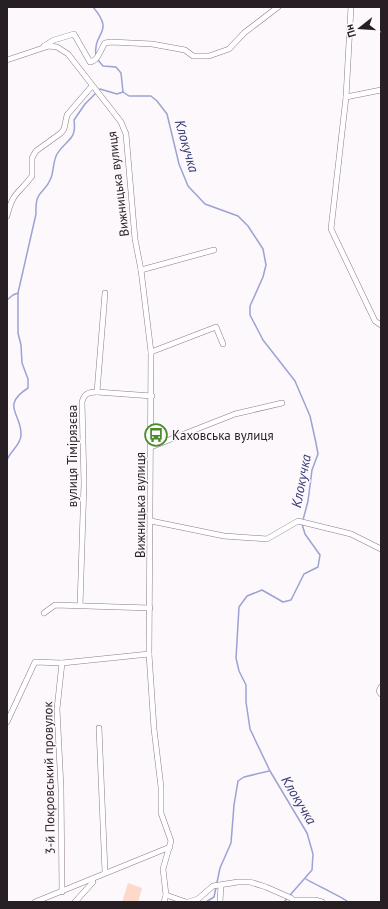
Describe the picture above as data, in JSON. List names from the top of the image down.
{
  "streets": {
    "street": ["Вижницька вулиця", "вулиця Тімірязєва", "3-й Покровський провулок"]
  },
  "water": ["Клокучка"],
  "places": {
    "bus stop": ["Каховська вулиця"]
  },
  "north": "left"
}
